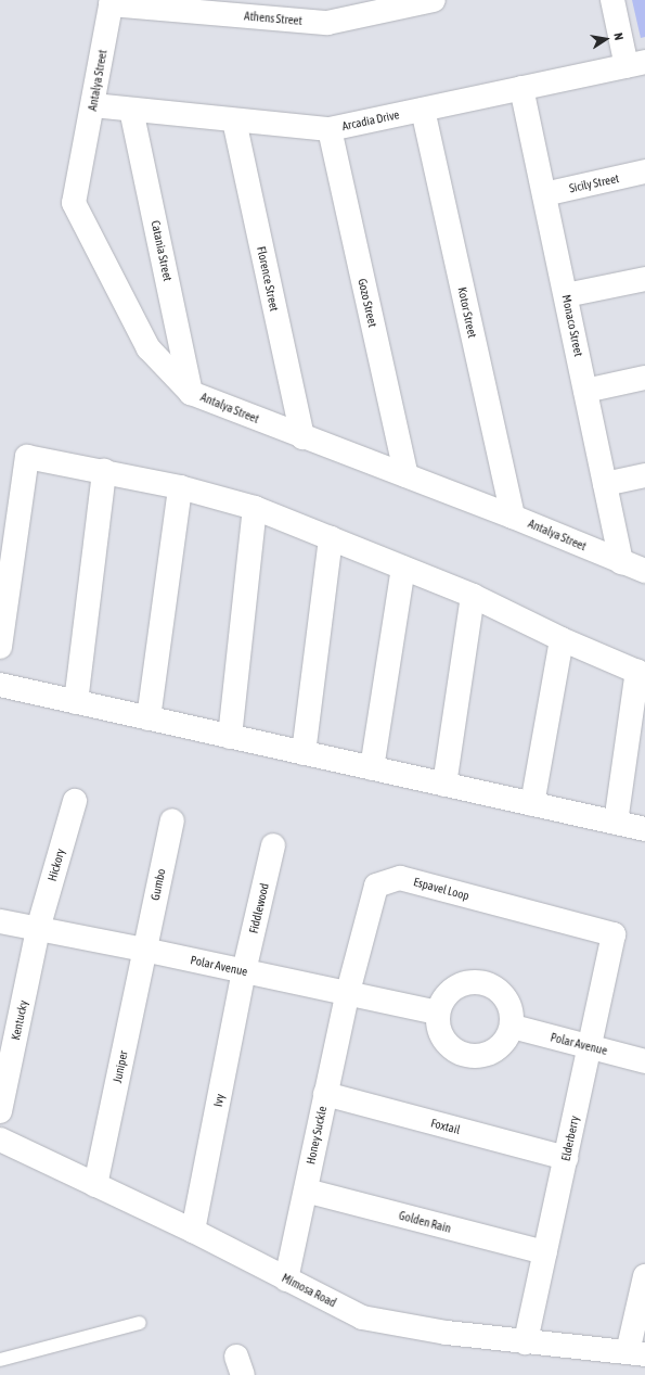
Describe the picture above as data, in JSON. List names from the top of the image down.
{
  "streets": {
    "street": [
      "Athens Street",
      "Antalya Street",
      "Arcadia Drive",
      "Sicily Street",
      "Catania Street",
      "Florence Street",
      "Gozo Street",
      "Kotor Street",
      "Monaco Street",
      "Hickory",
      "Gumbo",
      "Espavel Loop",
      "Fiddlewood",
      "Polar Avenue",
      "Kentucky",
      "Juniper",
      "Ivy",
      "Foxtail",
      "Honey Suckle",
      "Elderberry",
      "Golden Rain",
      "Mimosa Road"
    ]
  },
  "crossings": [
    ["Athens Street", "Antalya Street"],
    ["Antalya Street", "Arcadia Drive"],
    ["Antalya Street", "Catania Street"],
    ["Antalya Street", "Florence Street"],
    ["Antalya Street", "Gozo Street"],
    ["Antalya Street", "Kotor Street"],
    ["Antalya Street", "Monaco Street"],
    ["Arcadia Drive", "Catania Street"],
    ["Arcadia Drive", "Florence Street"],
    ["Arcadia Drive", "Gozo Street"],
    ["Arcadia Drive", "Kotor Street"],
    ["Arcadia Drive", "Monaco Street"],
    ["Sicily Street", "Monaco Street"],
    ["Hickory", "Polar Avenue"],
    ["Hickory", "Kentucky"],
    ["Gumbo", "Polar Avenue"],
    ["Gumbo", "Juniper"],
    ["Espavel Loop", "Polar Avenue"],
    ["Espavel Loop", "Honey Suckle"],
    ["Espavel Loop", "Elderberry"],
    ["Fiddlewood", "Polar Avenue"],
    ["Fiddlewood", "Ivy"],
    ["Polar Avenue", "Kentucky"],
    ["Polar Avenue", "Juniper"],
    ["Polar Avenue", "Ivy"],
    ["Polar Avenue", "Honey Suckle"],
    ["Polar Avenue", "Elderberry"],
    ["Juniper", "Mimosa Road"],
    ["Ivy", "Mimosa Road"],
    ["Foxtail", "Honey Suckle"],
    ["Foxtail", "Elderberry"],
    ["Honey Suckle", "Golden Rain"],
    ["Honey Suckle", "Mimosa Road"],
    ["Elderberry", "Golden Rain"],
    ["Elderberry", "Mimosa Road"]
  ],
  "north": "right"
}
